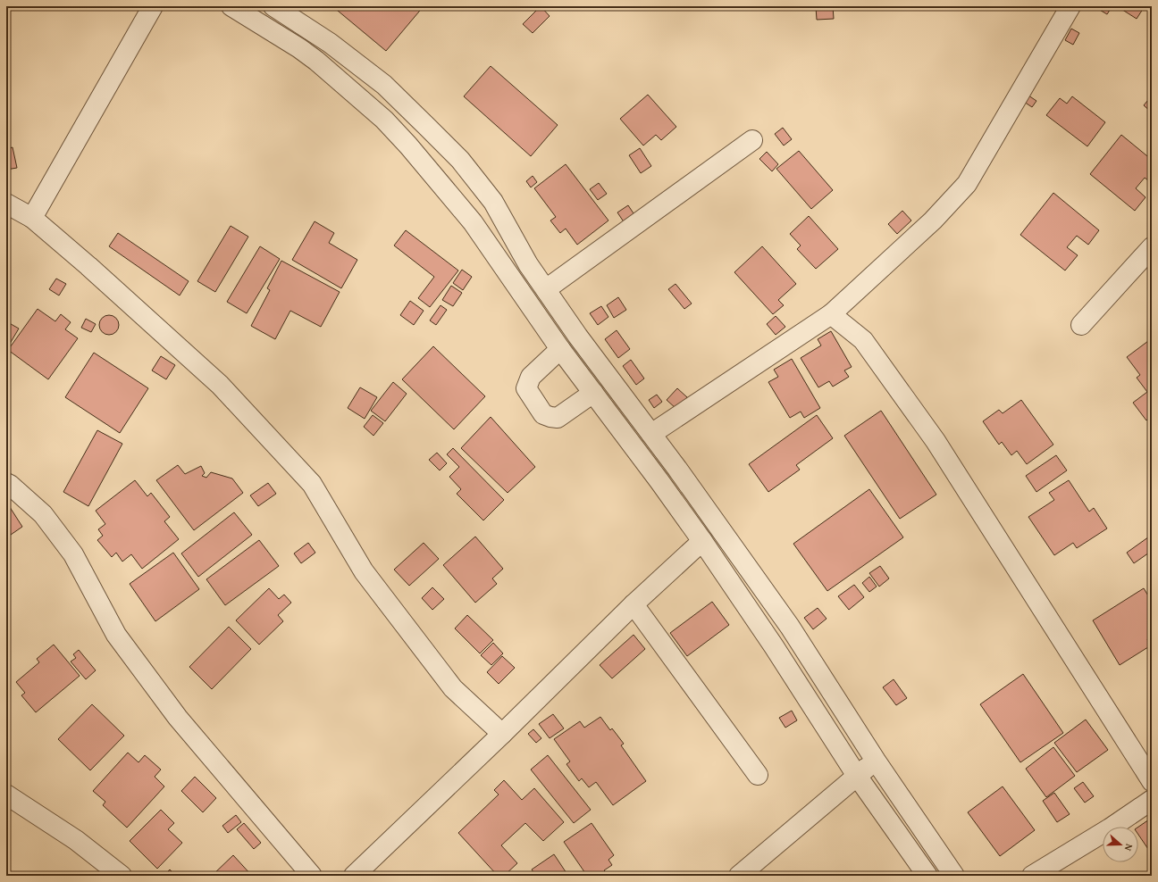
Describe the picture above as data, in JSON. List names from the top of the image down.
{
  "north": "right"
}
